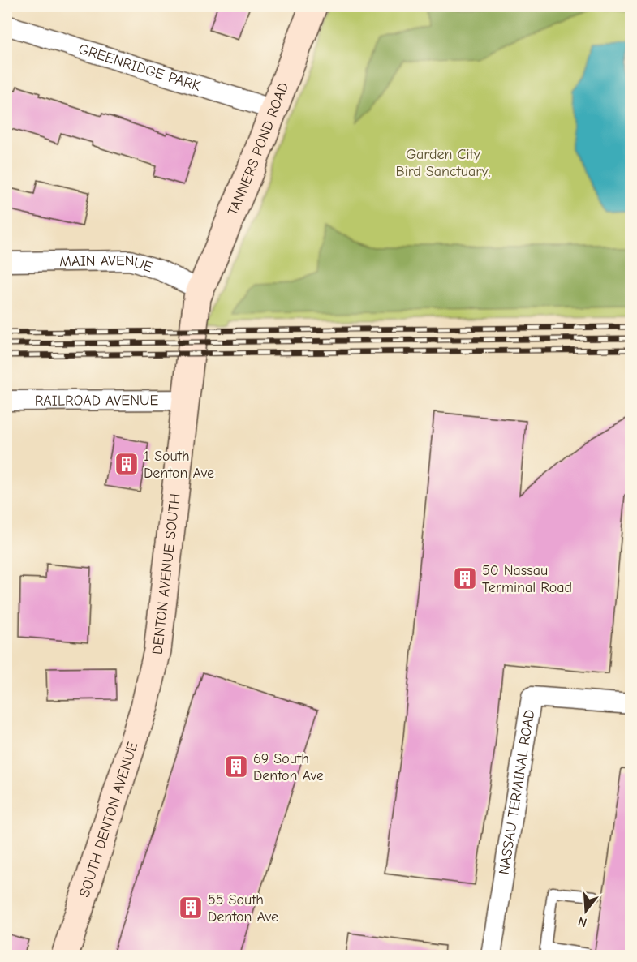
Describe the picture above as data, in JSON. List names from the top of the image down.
{
  "streets": {
    "street": [
      "GREENRIDGE PARK",
      "TANNERS POND ROAD",
      "MAIN AVENUE",
      "RAILROAD AVENUE",
      "DENTON AVENUE SOUTH",
      "NASSAU TERMINAL ROAD",
      "SOUTH DENTON AVENUE"
    ]
  },
  "crossings": [
    ["GREENRIDGE PARK", "TANNERS POND ROAD"],
    ["TANNERS POND ROAD", "MAIN AVENUE"],
    ["TANNERS POND ROAD", "DENTON AVENUE SOUTH"],
    ["MAIN AVENUE", "DENTON AVENUE SOUTH"],
    ["RAILROAD AVENUE", "DENTON AVENUE SOUTH"],
    ["DENTON AVENUE SOUTH", "SOUTH DENTON AVENUE"]
  ],
  "parks": ["Garden City Bird Sanctuary,"],
  "places": {
    "building": [
      "1 South Denton Ave",
      "50 Nassau Terminal Road",
      "69 South Denton Ave",
      "55 South Denton Ave"
    ]
  },
  "north": "bottom"
}
